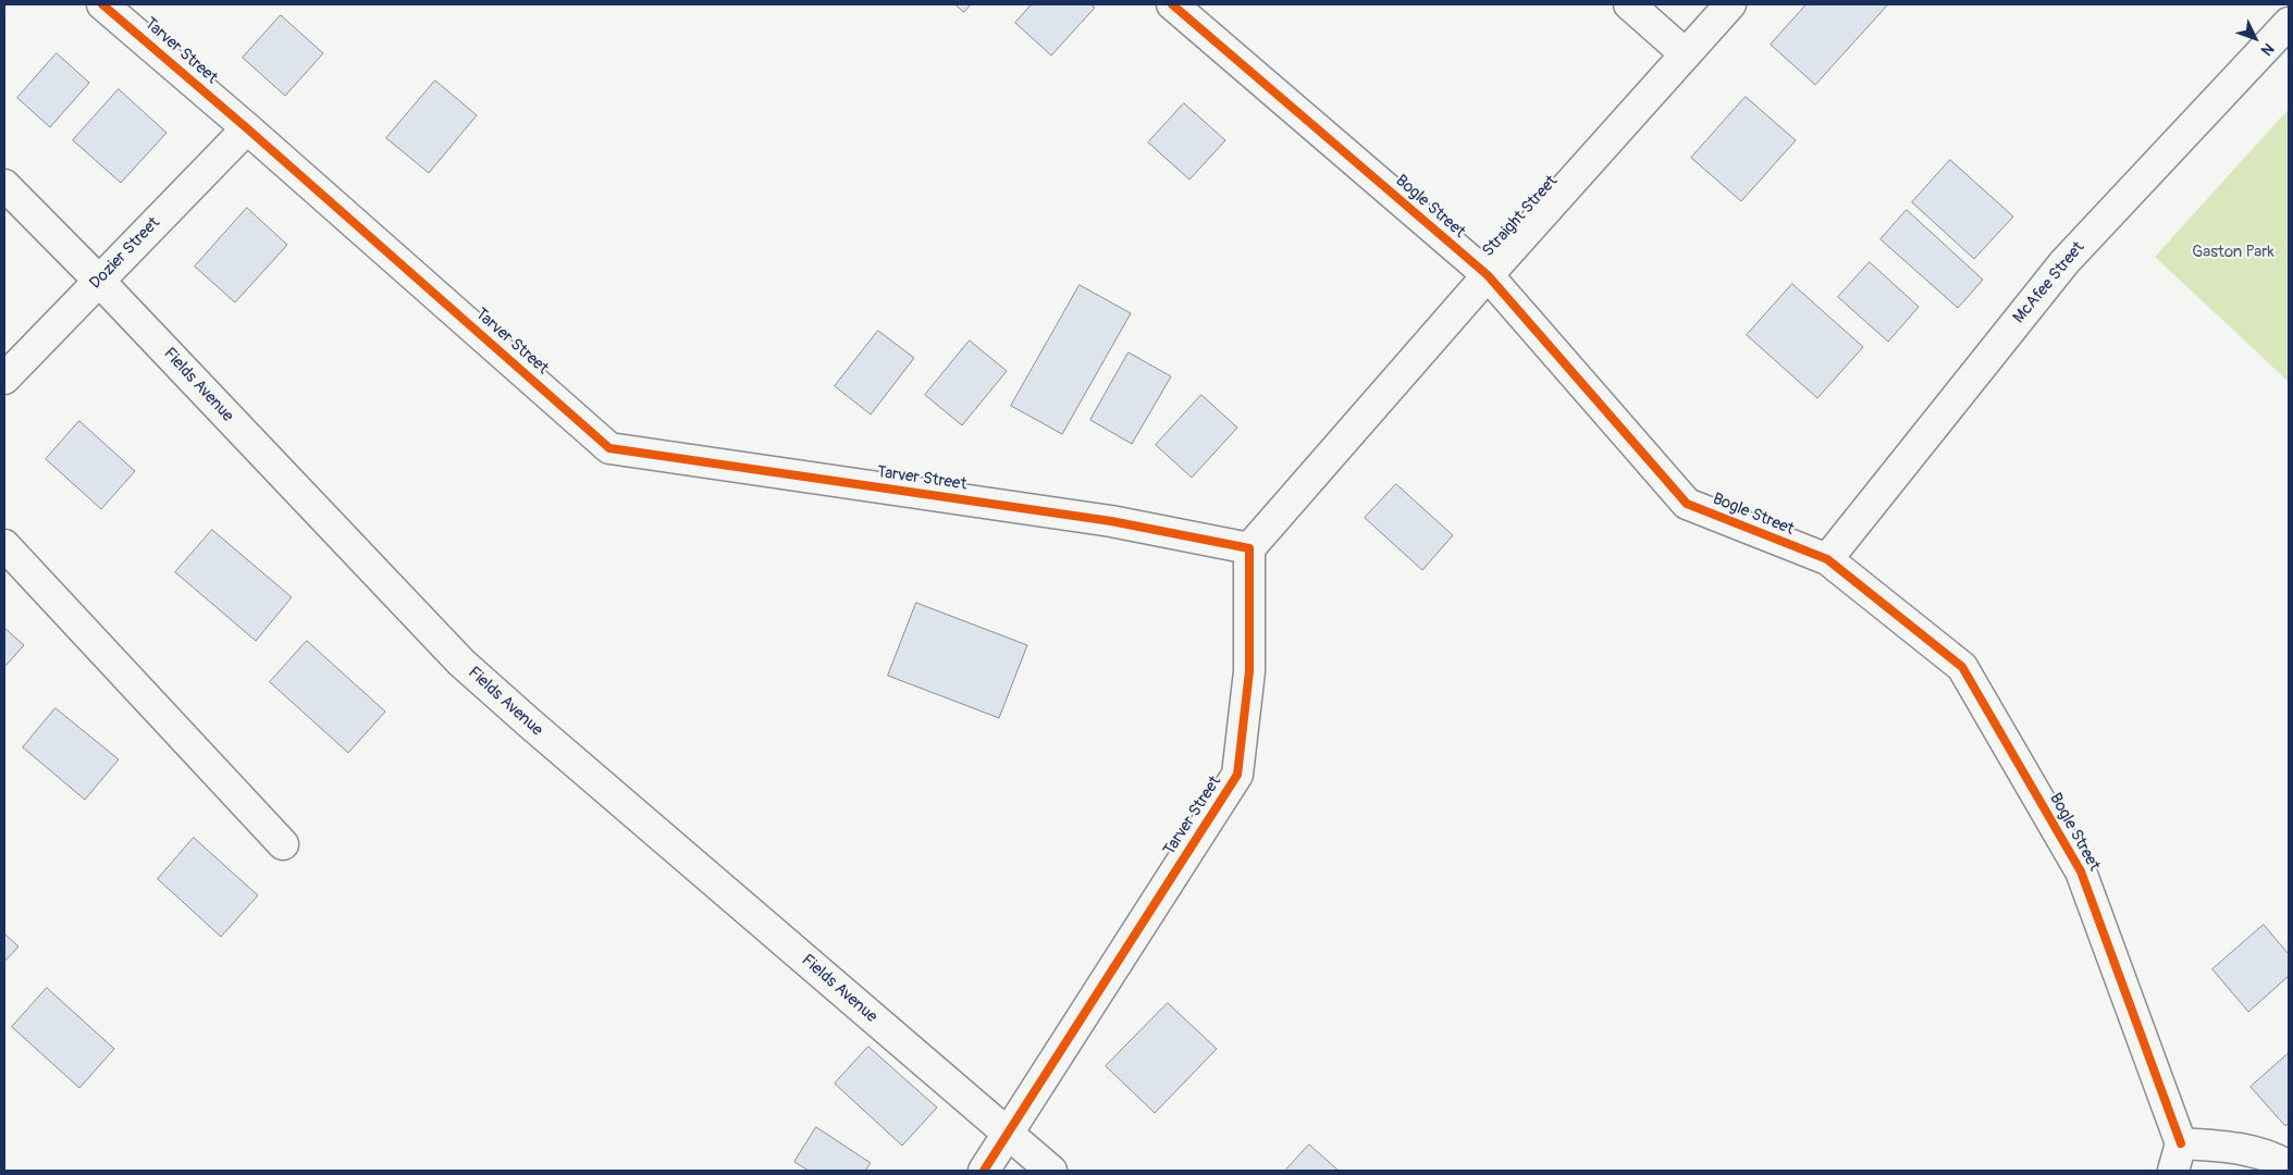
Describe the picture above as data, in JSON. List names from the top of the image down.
{
  "streets": {
    "street": [
      "Tarver Street",
      "Bogle Street",
      "Straight Street",
      "Dozier Street",
      "McAfee Street",
      "Fields Avenue"
    ]
  },
  "crossings": [
    ["Tarver Street", "Straight Street"],
    ["Tarver Street", "Dozier Street"],
    ["Tarver Street", "Fields Avenue"],
    ["Bogle Street", "Straight Street"],
    ["Bogle Street", "McAfee Street"],
    ["Dozier Street", "Fields Avenue"]
  ],
  "parks": ["Gaston Park"],
  "north": "bottom right"
}
